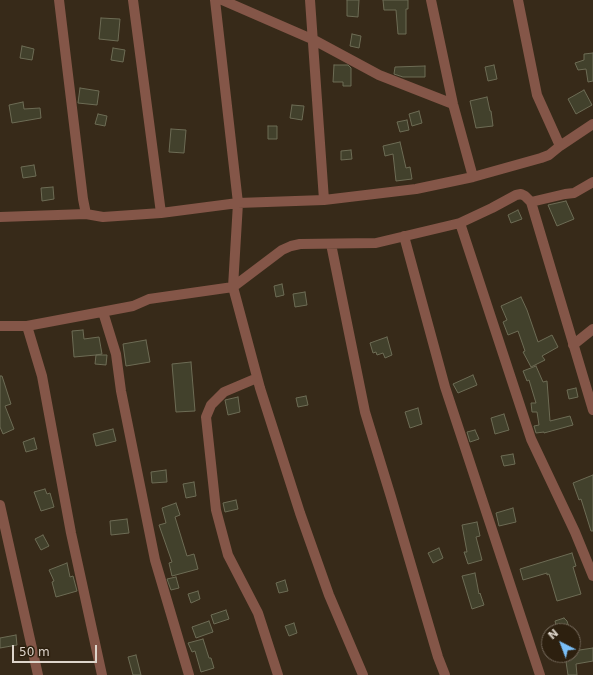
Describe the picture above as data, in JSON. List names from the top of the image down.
{
  "scale_bar": "50 m",
  "north": "top left"
}
